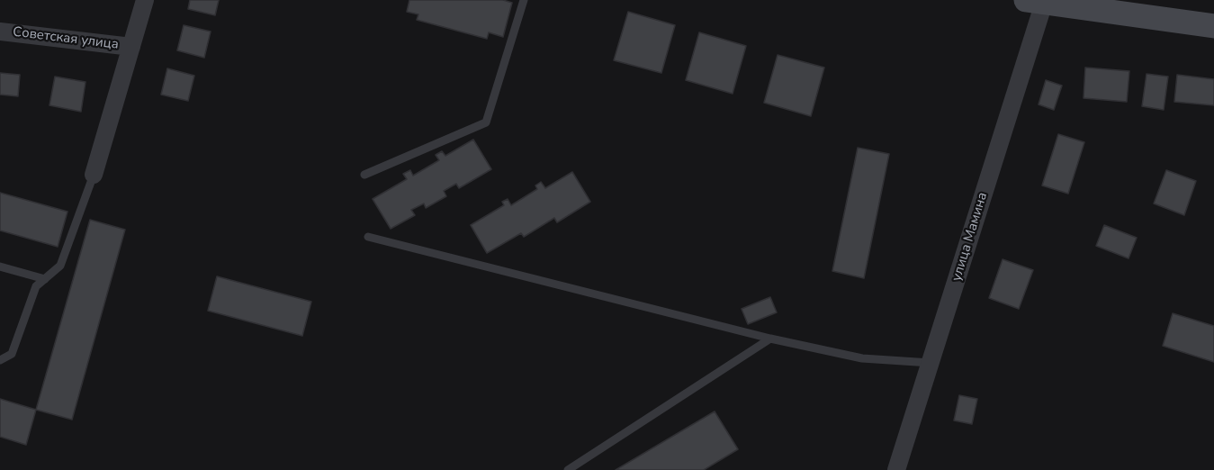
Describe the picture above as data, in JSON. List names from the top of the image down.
{
  "streets": {
    "street": ["Советская улица", "улица Мамина"]
  }
}
